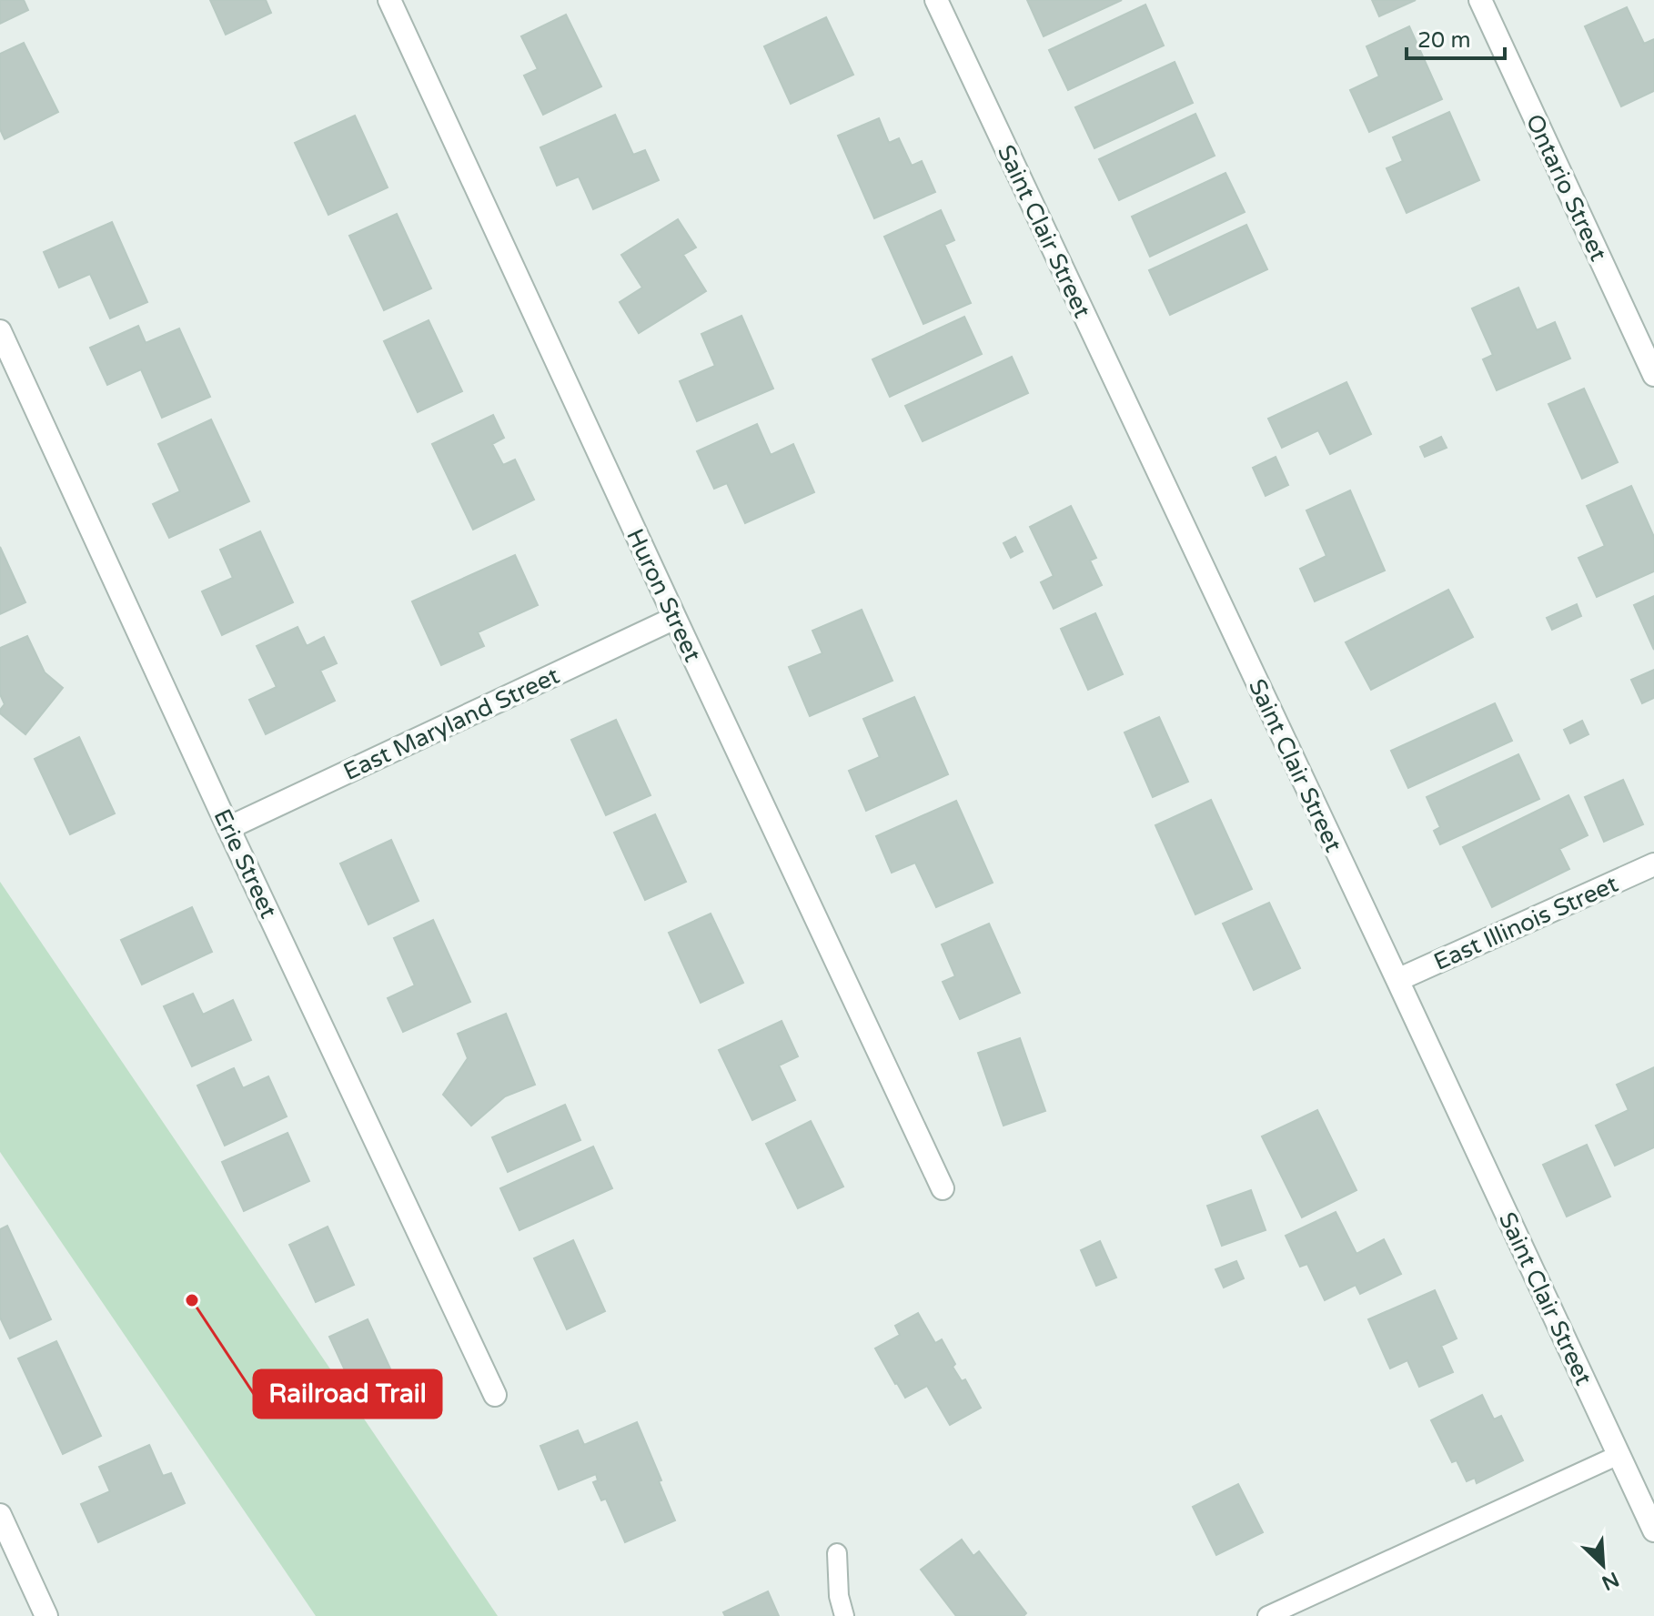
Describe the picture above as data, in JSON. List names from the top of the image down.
{
  "streets": {
    "street": [
      "Ontario Street",
      "Saint Clair Street",
      "Huron Street",
      "East Maryland Street",
      "Erie Street",
      "East Illinois Street"
    ]
  },
  "crossings": [
    ["Saint Clair Street", "East Illinois Street"],
    ["Huron Street", "East Maryland Street"],
    ["East Maryland Street", "Erie Street"]
  ],
  "places": ["Railroad Trail"],
  "scale_bar": "20 m",
  "north": "bottom right"
}
